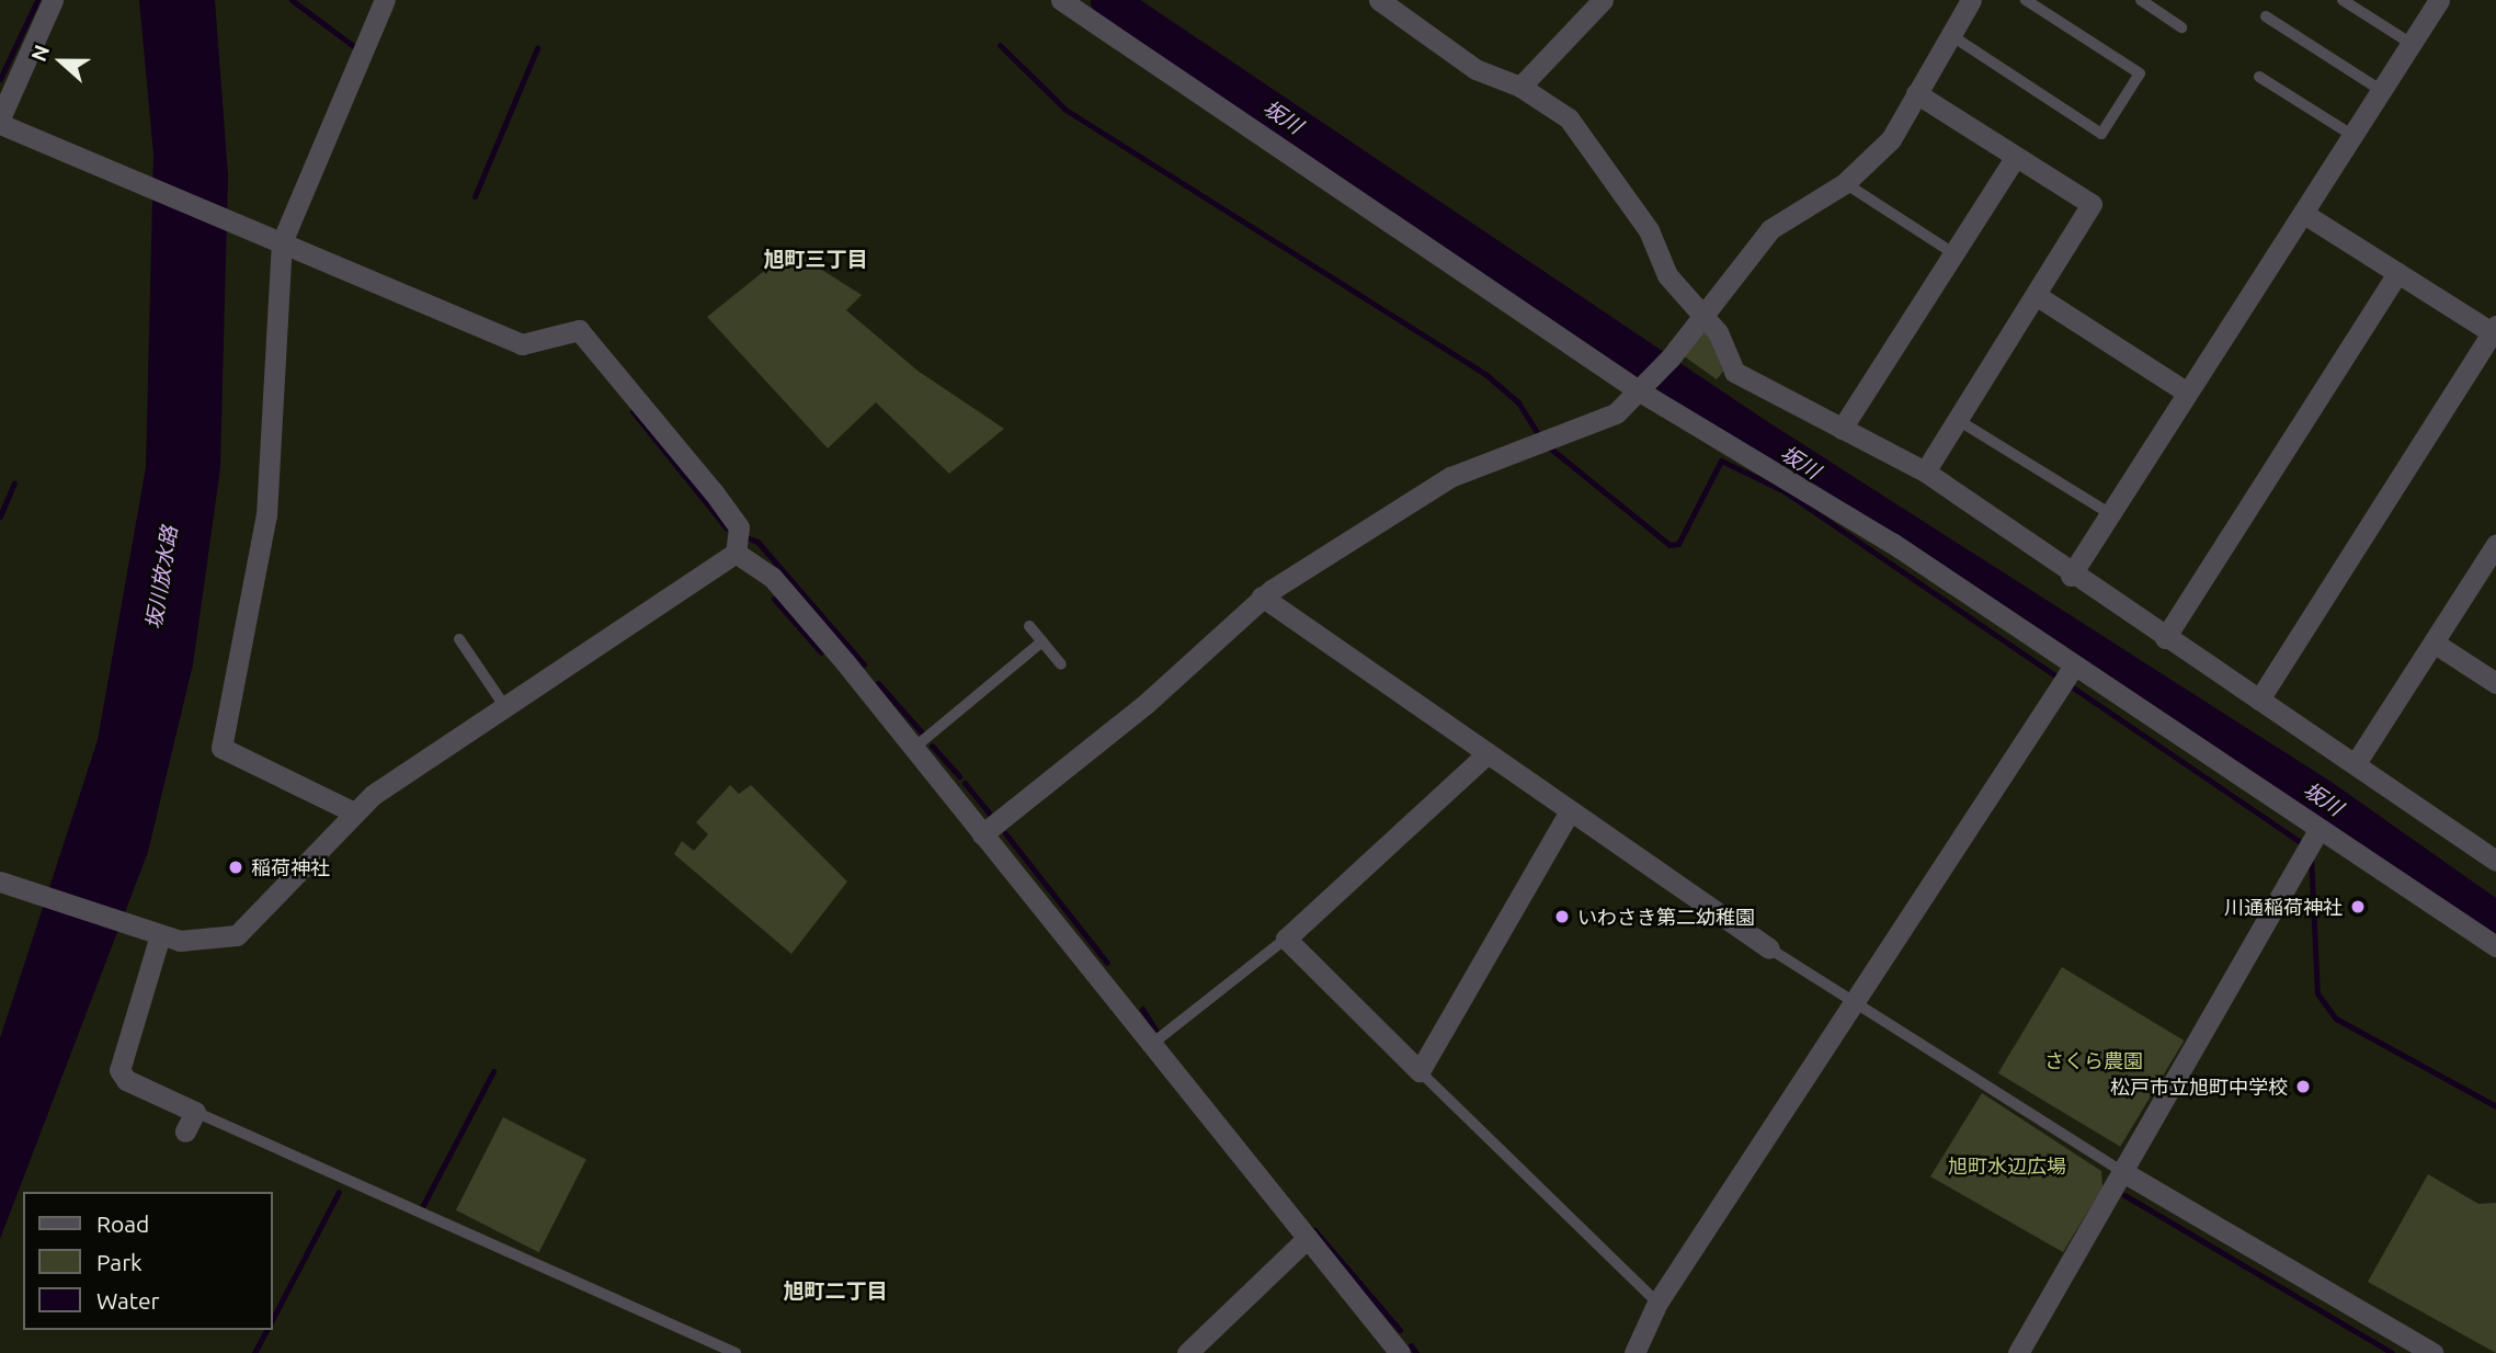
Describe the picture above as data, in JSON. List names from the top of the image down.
{
  "districts": ["旭町三丁目", "旭町二丁目"],
  "water": ["坂川", "坂川放水路"],
  "parks": ["さくら農園", "旭町水辺広場"],
  "places": [
    "稲荷神社",
    "川通稲荷神社",
    "いわさき第二幼稚園",
    "松戸市立旭町中学校"
  ],
  "legend": ["Road", "Park", "Water"],
  "north": "left"
}
